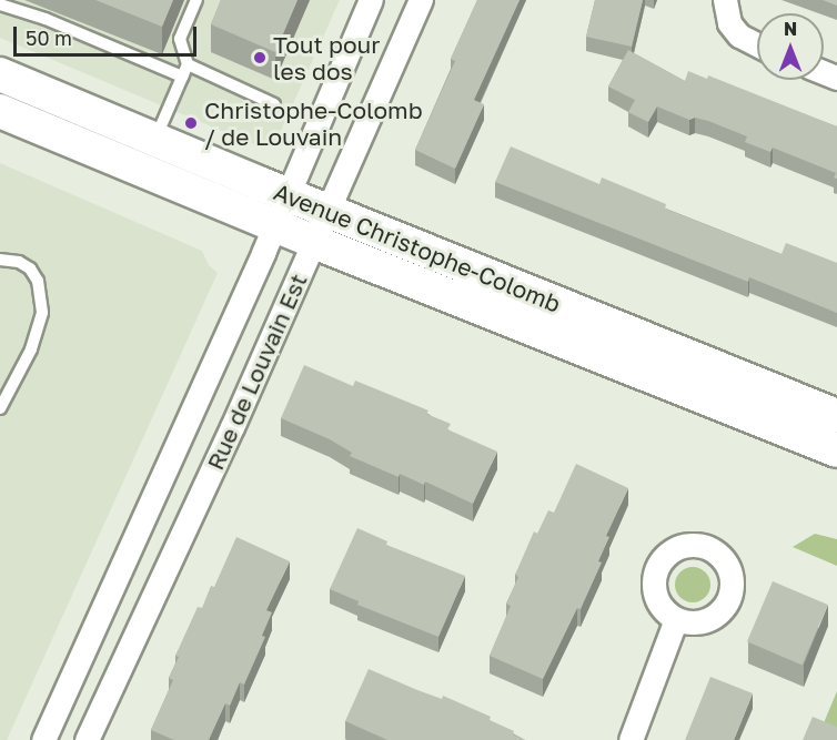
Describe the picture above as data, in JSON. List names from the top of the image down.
{
  "streets": {
    "main road": ["Avenue Christophe-Colomb"],
    "street": ["Rue de Louvain Est"]
  },
  "crossings": [
    ["Avenue Christophe-Colomb", "Rue de Louvain Est"]
  ],
  "places": ["Tout pour les dos", "Christophe-Colomb / de Louvain"],
  "scale_bar": "50 m",
  "north": "top"
}
